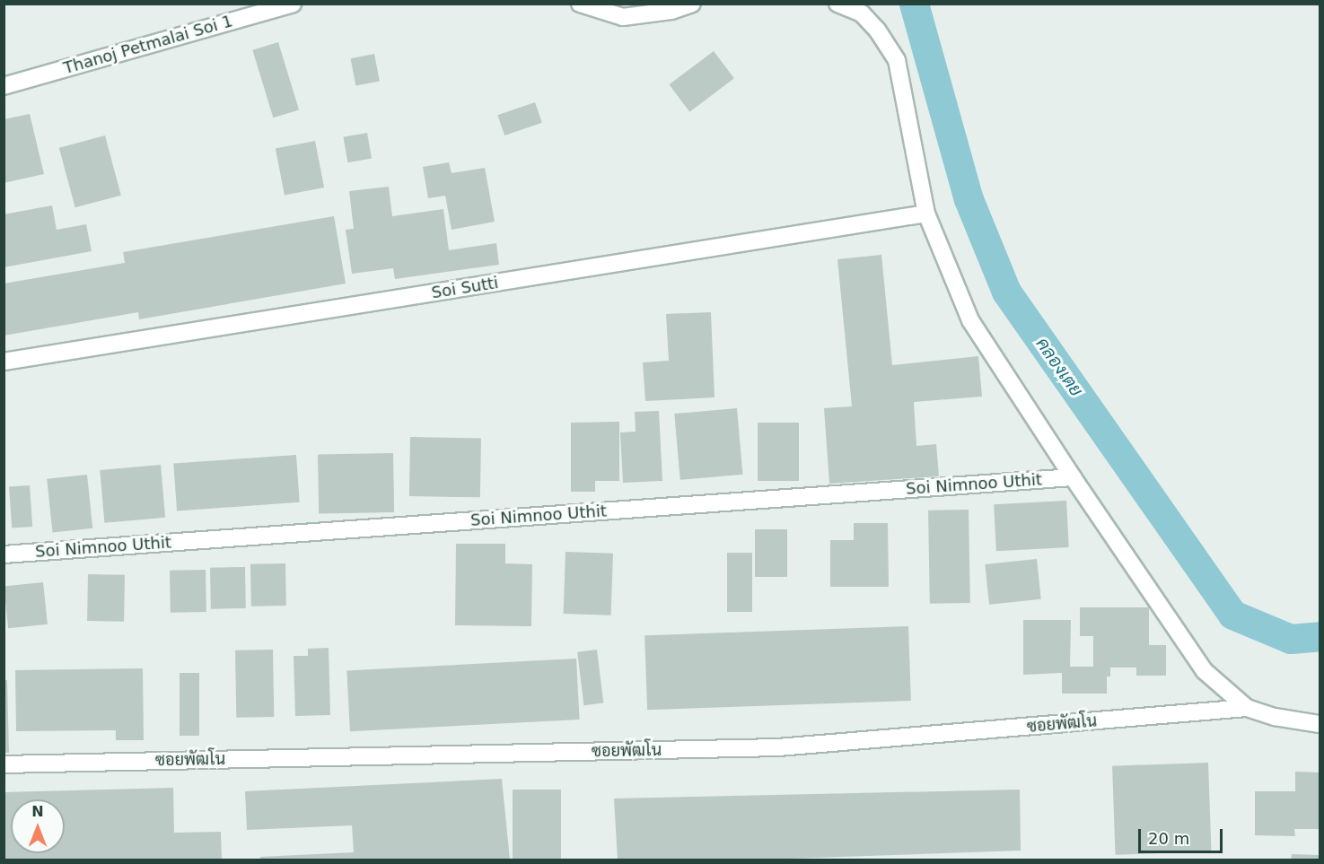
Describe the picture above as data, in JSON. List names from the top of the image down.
{
  "streets": {
    "street": [
      "Thanoj Petmalai Soi 1",
      "Soi Sutti",
      "Soi Nimnoo Uthit",
      "ซอยพัฒโน"
    ]
  },
  "water": ["คลองเตย"],
  "scale_bar": "20 m",
  "north": "top"
}
